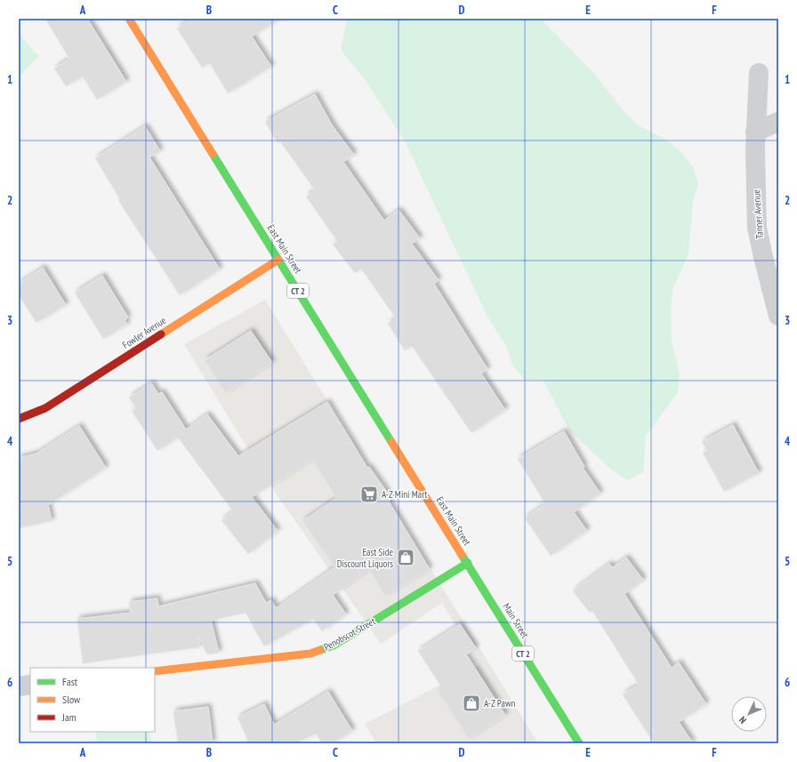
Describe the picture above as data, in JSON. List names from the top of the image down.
{
  "streets": {
    "main road": [
      "East Main Street",
      "CT 2",
      "Fowler Avenue",
      "Main Street",
      "Penobscot Street"
    ],
    "street": ["Tanner Avenue"]
  },
  "crossings": [
    ["East Main Street", "Fowler Avenue"],
    ["East Main Street", "Main Street"],
    ["East Main Street", "Penobscot Street"],
    ["Main Street", "Penobscot Street"]
  ],
  "places": {
    "supermarket": ["A-Z Mini Mart"],
    "shop": ["East Side Discount Liquors", "A-Z Pawn"]
  },
  "legend": ["Fast", "Slow", "Jam"],
  "north": "bottom left",
  "grid": {
    "columns": [
      "A",
      "B",
      "C",
      "D",
      "E",
      "F"
    ],
    "rows": [
      "1",
      "2",
      "3",
      "4",
      "5",
      "6"
    ]
  }
}
